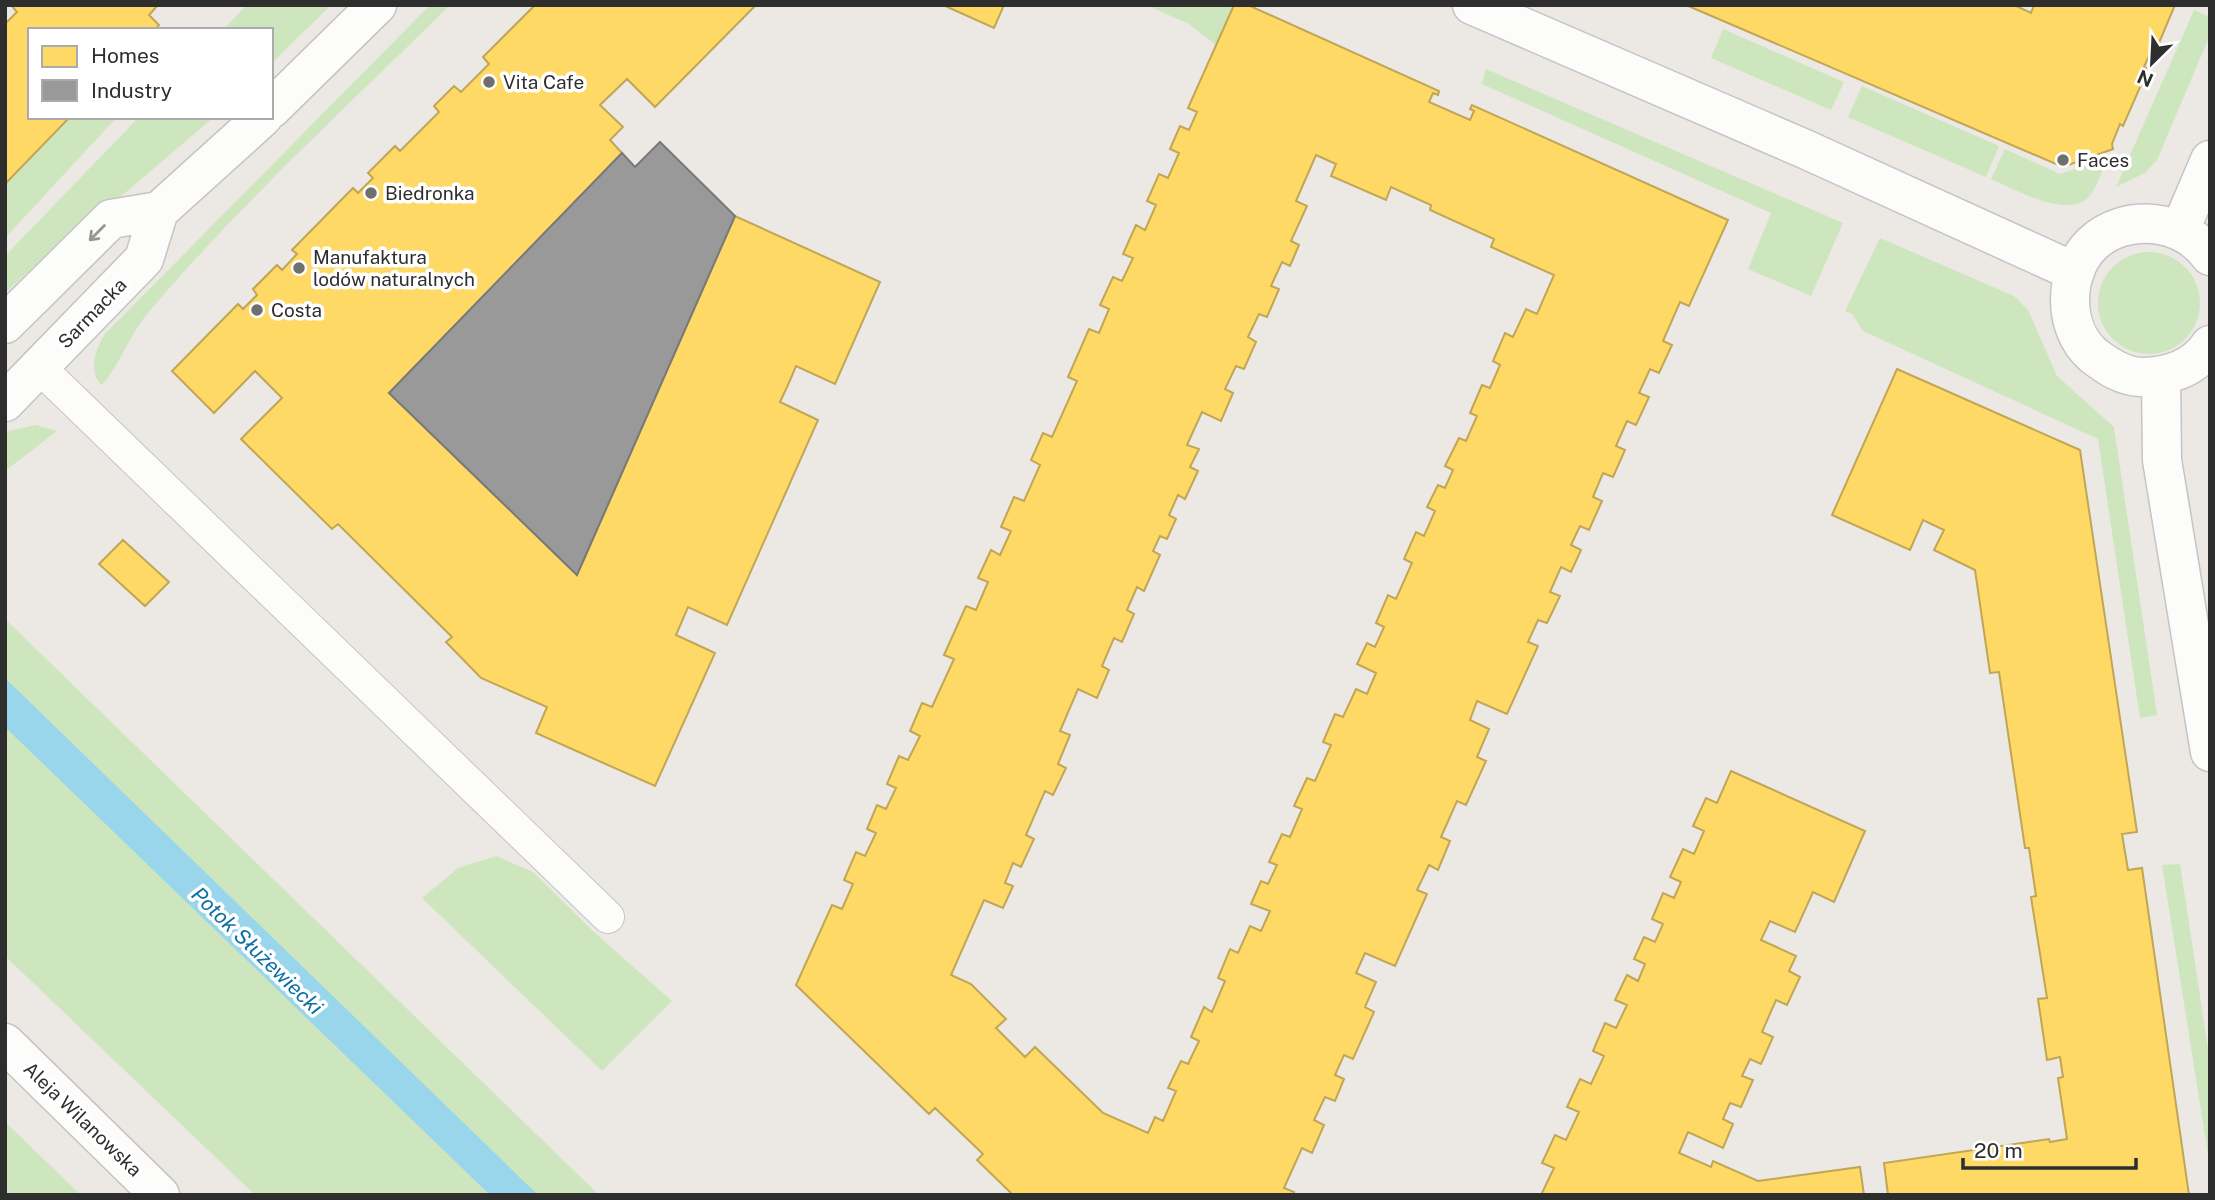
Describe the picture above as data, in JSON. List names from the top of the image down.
{
  "streets": {
    "street": ["Sarmacka", "Aleja Wilanowska"]
  },
  "water": ["Potok Służewiecki"],
  "places": [
    "Vita Cafe",
    "Faces",
    "Biedronka",
    "Manufaktura lodów naturalnych",
    "Costa"
  ],
  "legend": ["Homes", "Industry"],
  "scale_bar": "20 m",
  "north": "bottom left"
}
